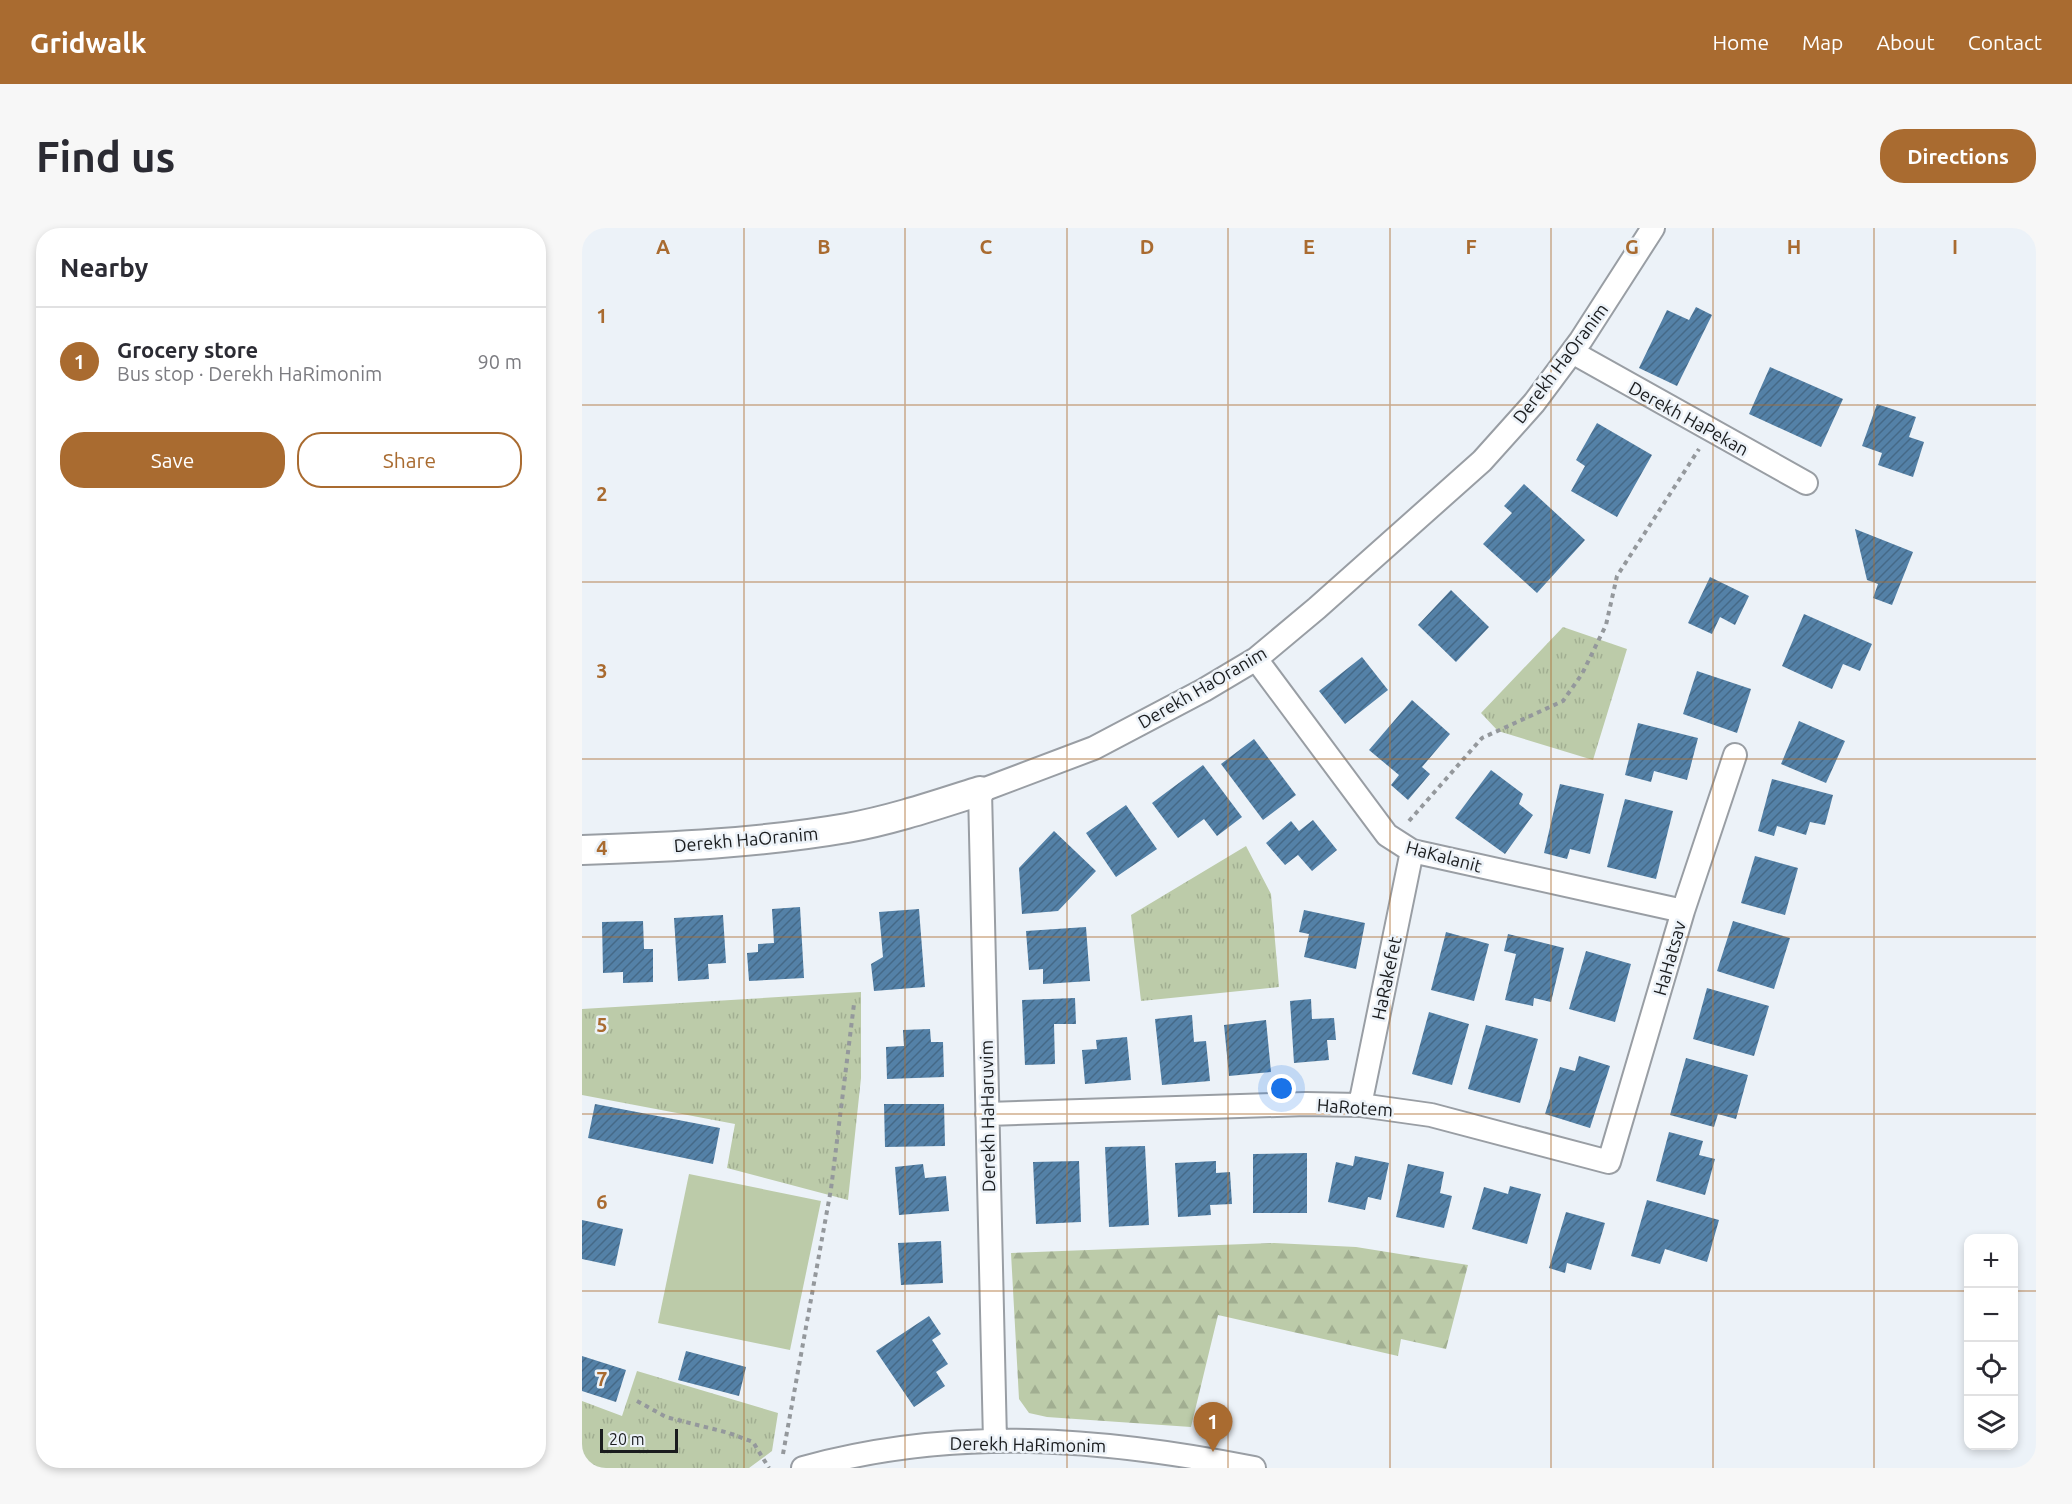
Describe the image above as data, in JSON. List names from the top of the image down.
{
  "streets": {
    "street": [
      "Derekh HaOranim",
      "Derekh HaPekan",
      "HaKalanit",
      "HaHatsav",
      "HaRakefet",
      "HaRotem",
      "Derekh HaHaruvim",
      "Derekh HaRimonim"
    ]
  },
  "crossings": [
    ["Derekh HaOranim", "Derekh HaPekan"],
    ["Derekh HaOranim", "HaKalanit"],
    ["Derekh HaOranim", "Derekh HaHaruvim"],
    ["HaKalanit", "HaHatsav"],
    ["HaKalanit", "HaRakefet"],
    ["HaHatsav", "HaRotem"],
    ["HaRakefet", "HaRotem"],
    ["HaRotem", "Derekh HaHaruvim"],
    ["Derekh HaHaruvim", "Derekh HaRimonim"]
  ],
  "scale_bar": "20 m",
  "page": {
    "header": "Gridwalk",
    "nav": [
      "Home",
      "Map",
      "About",
      "Contact"
    ],
    "buttons": [
      "Directions",
      ["Save", "Share"]
    ],
    "title": "Find us",
    "heading": "Nearby",
    "list": [
      {
        "mark": "1",
        "name": "Grocery store",
        "note": "Bus stop · Derekh HaRimonim",
        "value": "90 m"
      }
    ],
    "map_buttons": ["+", "−"],
    "pins": "1",
    "scale": "20 m"
  },
  "grid": {
    "columns": [
      "A",
      "B",
      "C",
      "D",
      "E",
      "F",
      "G",
      "H",
      "I"
    ],
    "rows": [
      "1",
      "2",
      "3",
      "4",
      "5",
      "6",
      "7"
    ]
  }
}
